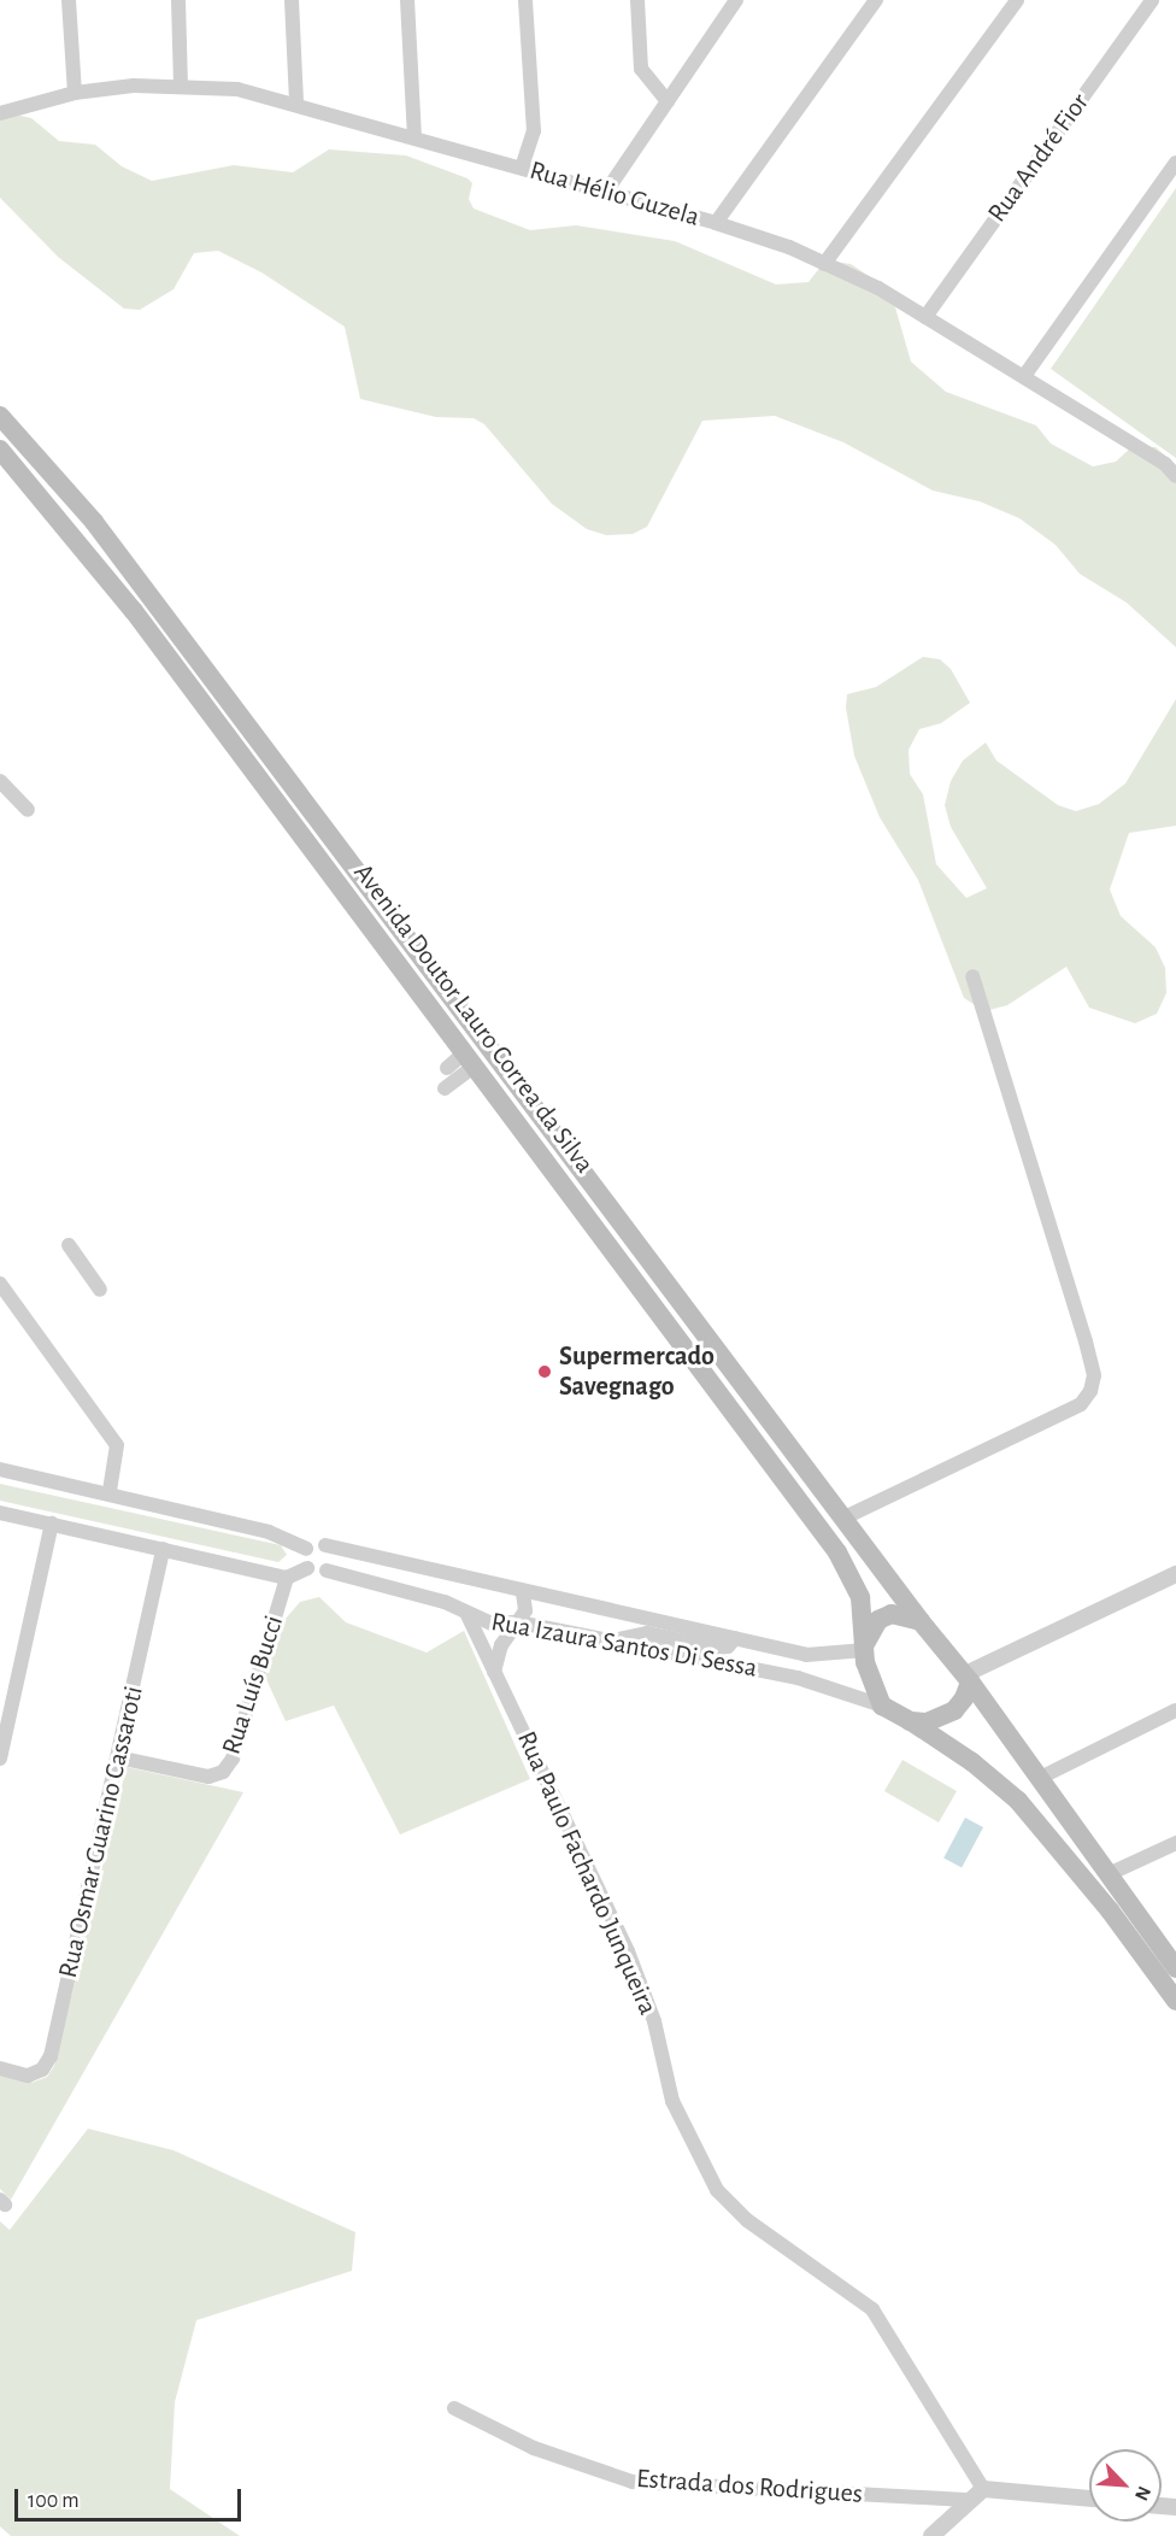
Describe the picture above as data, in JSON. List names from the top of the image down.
{
  "streets": {
    "main road": ["Avenida Doutor Lauro Correa da Silva"],
    "street": [
      "Rua André Fior",
      "Rua Hélio Guzela",
      "Rua Izaura Santos Di Sessa",
      "Rua Luís Bucci",
      "Rua Osmar Guarino Cassaroti",
      "Rua Paulo Fachardo Junqueira",
      "Estrada dos Rodrigues"
    ]
  },
  "crossings": [
    ["Rua André Fior", "Rua Hélio Guzela"],
    ["Avenida Doutor Lauro Correa da Silva", "Rua Izaura Santos Di Sessa"],
    ["Rua Izaura Santos Di Sessa", "Rua Paulo Fachardo Junqueira"],
    ["Rua Luís Bucci", "Rua Osmar Guarino Cassaroti"],
    ["Rua Paulo Fachardo Junqueira", "Estrada dos Rodrigues"]
  ],
  "places": ["Supermercado Savegnago"],
  "scale_bar": "100 m",
  "north": "bottom right"
}
